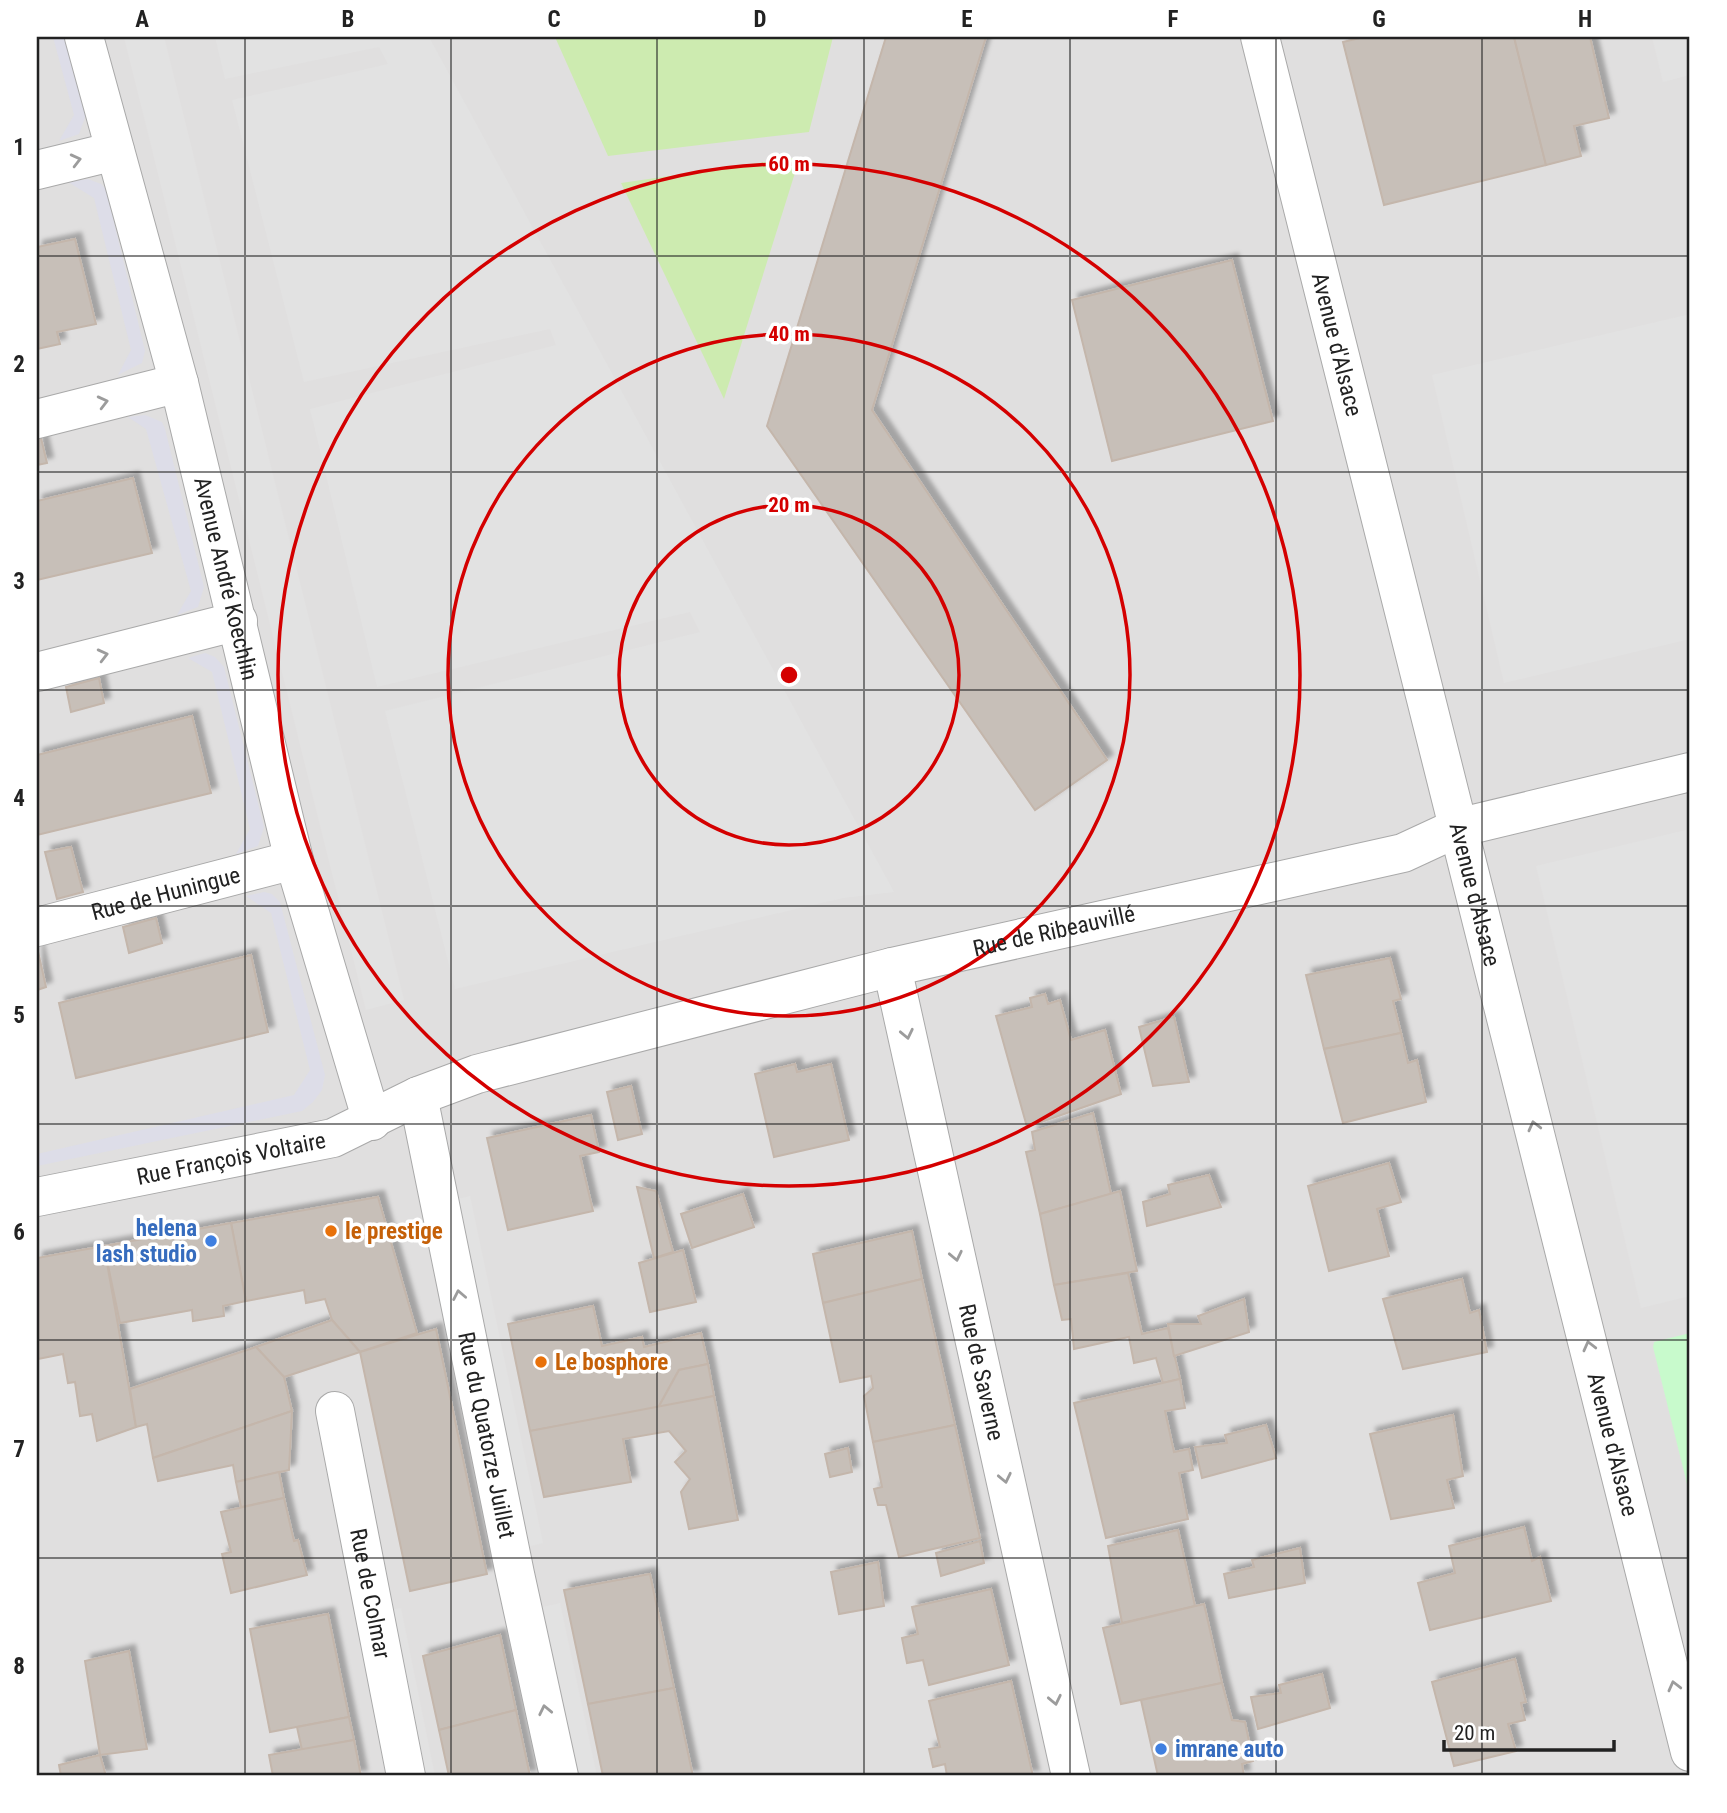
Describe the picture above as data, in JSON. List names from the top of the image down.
{
  "streets": {
    "street": [
      "Avenue d'Alsace",
      "Avenue André Koechlin",
      "Rue de Huningue",
      "Rue de Ribeauvillé",
      "Rue François Voltaire",
      "Rue de Saverne",
      "Rue du Quatorze Juillet",
      "Rue de Colmar"
    ]
  },
  "crossings": [
    ["Avenue d'Alsace", "Rue de Ribeauvillé"],
    ["Avenue André Koechlin", "Rue de Huningue"],
    ["Avenue André Koechlin", "Rue François Voltaire"],
    ["Rue de Ribeauvillé", "Rue François Voltaire"],
    ["Rue de Ribeauvillé", "Rue de Saverne"],
    ["Rue de Ribeauvillé", "Rue du Quatorze Juillet"],
    ["Rue François Voltaire", "Rue du Quatorze Juillet"]
  ],
  "one_way": ["Avenue d'Alsace", "Rue de Saverne", "Rue du Quatorze Juillet"],
  "places": [
    "le prestige",
    "helena lash studio",
    "Le bosphore",
    "imrane auto"
  ],
  "scale_bar": "20 m",
  "grid": {
    "columns": [
      "A",
      "B",
      "C",
      "D",
      "E",
      "F",
      "G",
      "H"
    ],
    "rows": [
      "1",
      "2",
      "3",
      "4",
      "5",
      "6",
      "7",
      "8"
    ]
  },
  "rings": ["60 m", "40 m", "20 m"]
}
